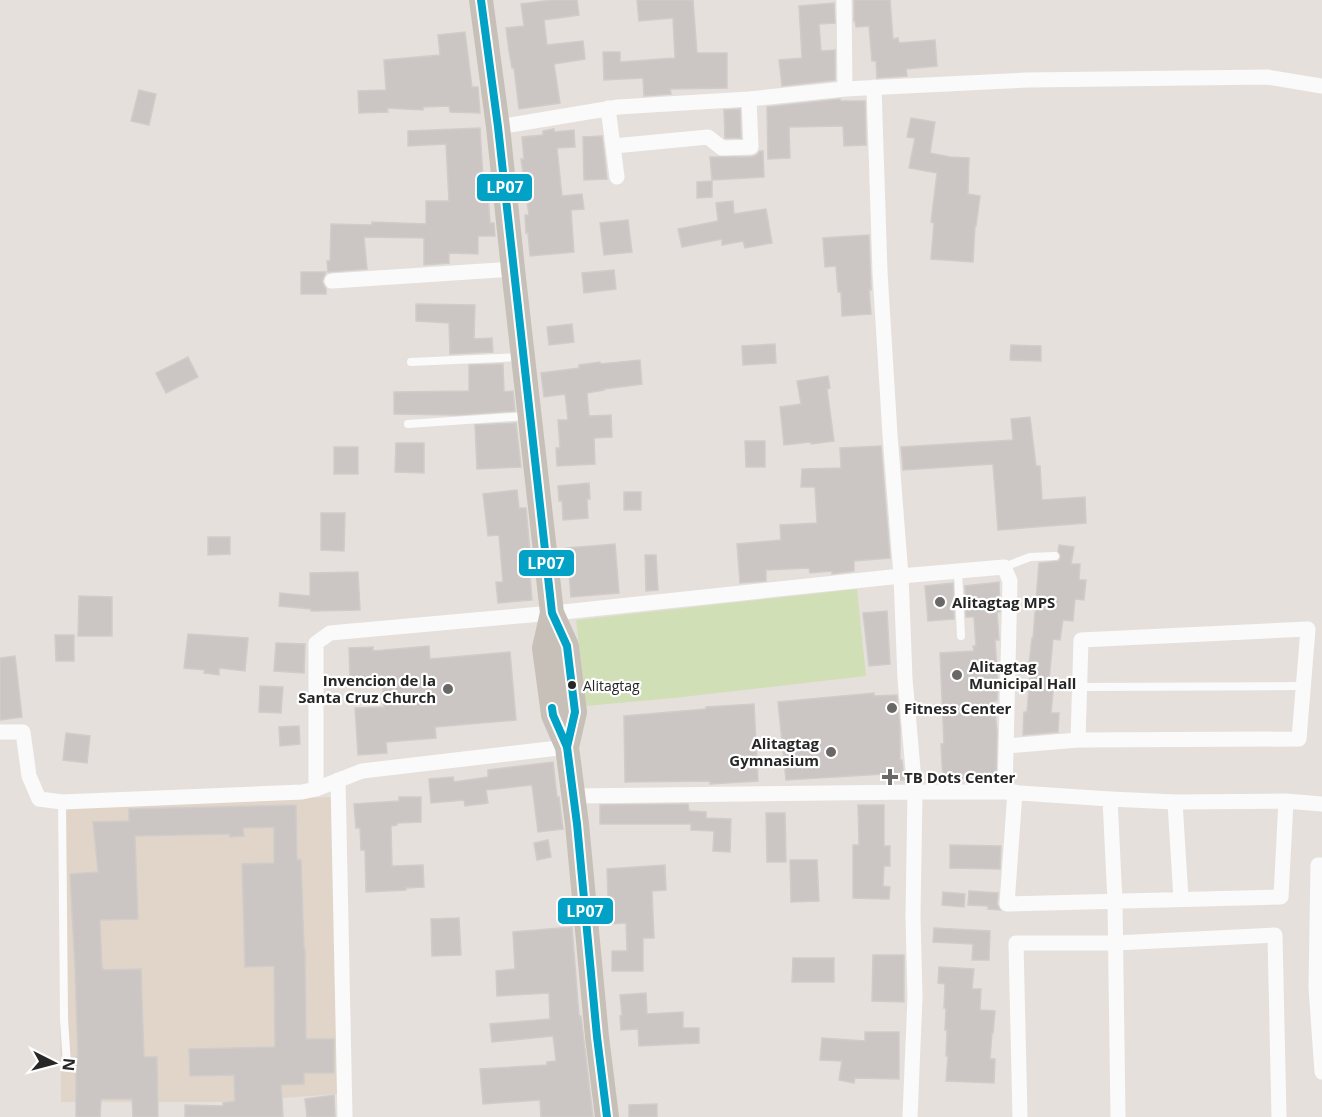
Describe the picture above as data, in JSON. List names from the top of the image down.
{
  "places": {
    "other": [
      "Alitagtag MPS",
      "Alitagtag Municipal Hall",
      "Alitagtag",
      "Invencion de la Santa Cruz Church",
      "Fitness Center",
      "Alitagtag Gymnasium"
    ],
    "health": ["TB Dots Center"]
  },
  "lines": ["transit line LP07"],
  "north": "right"
}
